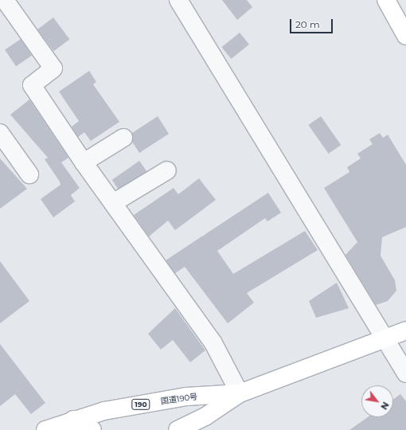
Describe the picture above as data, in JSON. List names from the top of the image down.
{
  "streets": {
    "main road": ["国道190号", "190"]
  },
  "scale_bar": "20 m",
  "north": "bottom right"
}
